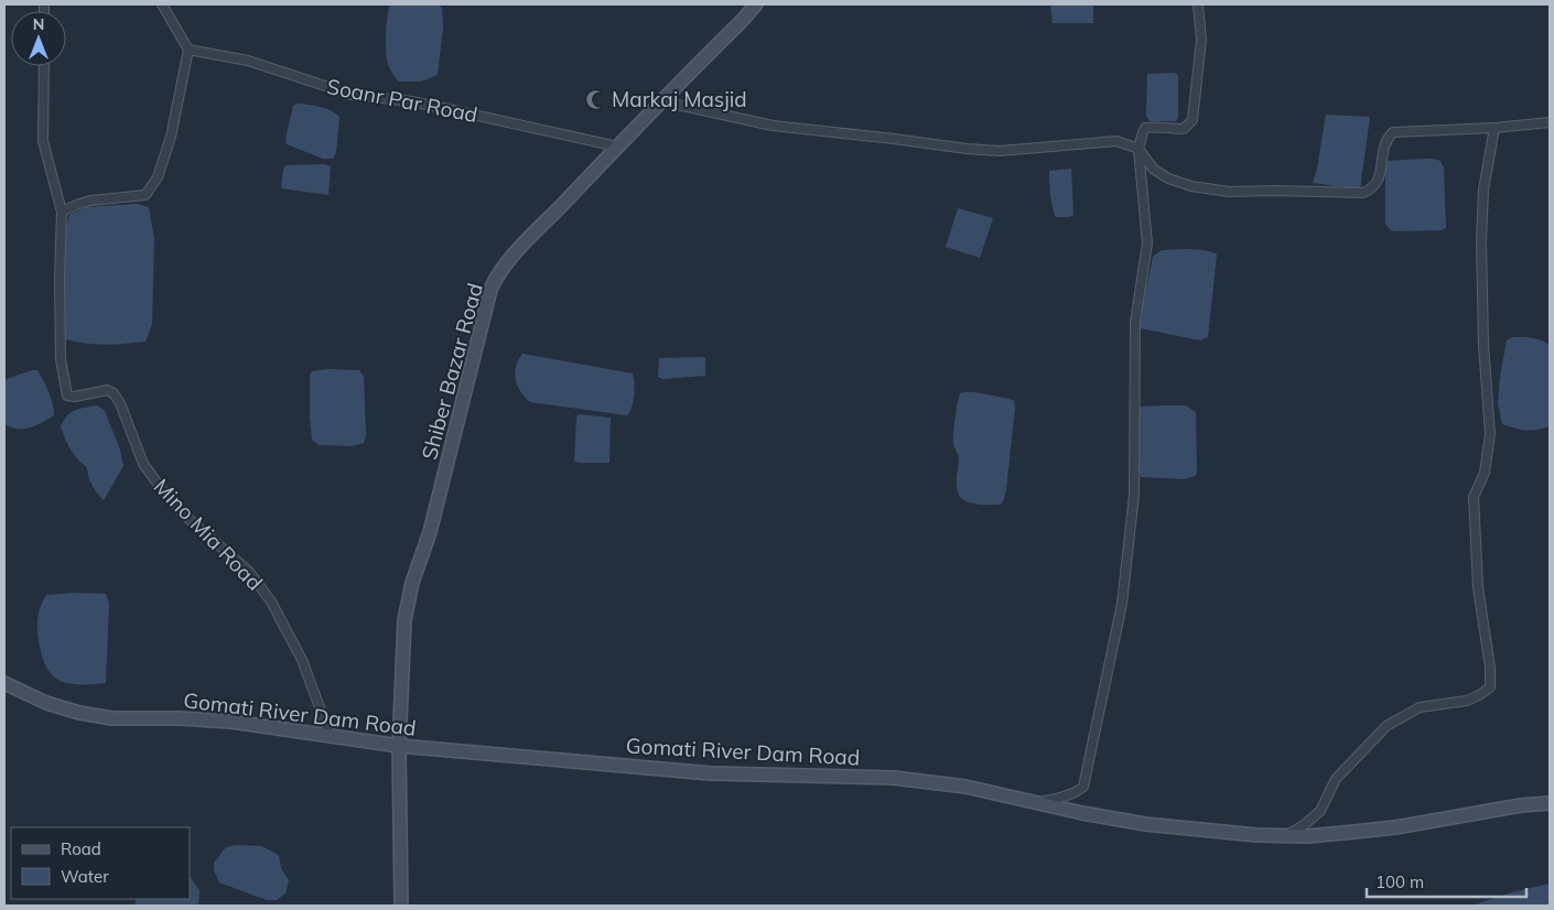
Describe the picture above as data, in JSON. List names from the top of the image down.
{
  "streets": {
    "main road": ["Shiber Bazar Road", "Gomati River Dam Road"],
    "street": ["Soanr Par Road", "Mino Mia Road"]
  },
  "crossings": [
    ["Soanr Par Road", "Shiber Bazar Road"],
    ["Shiber Bazar Road", "Gomati River Dam Road"],
    ["Mino Mia Road", "Gomati River Dam Road"]
  ],
  "places": {
    "mosque": ["Markaj Masjid"]
  },
  "legend": ["Road", "Water"],
  "scale_bar": "100 m",
  "north": "top"
}
